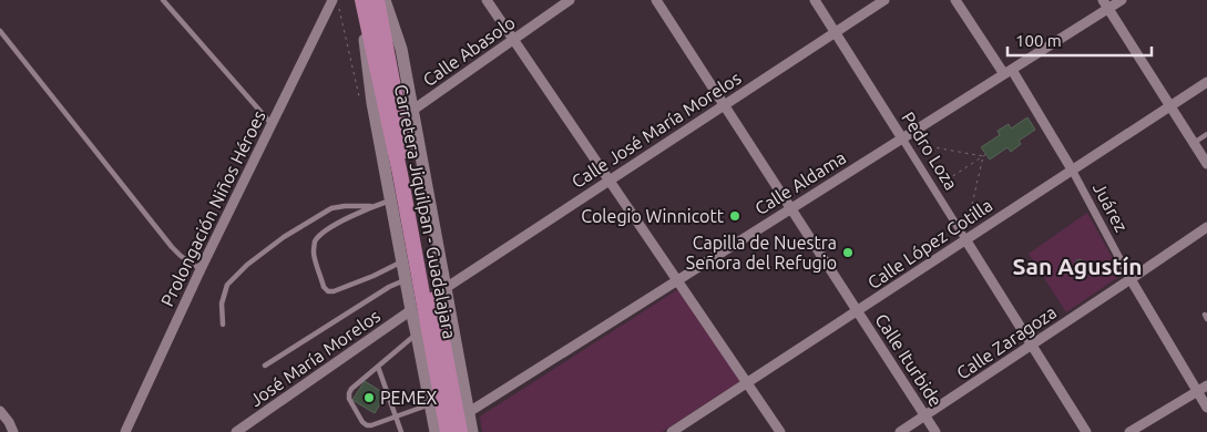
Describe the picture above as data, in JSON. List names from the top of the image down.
{
  "streets": {
    "highway": ["Carretera Jiquilpan - Guadalajara"],
    "street": [
      "Calle Abasolo",
      "Calle José María Morelos",
      "Pedro Loza",
      "Calle Aldama",
      "Juárez",
      "Prolongación Niños Héroes",
      "Calle López Cotilla",
      "Calle Zaragoza",
      "José María Morelos",
      "Calle Iturbide"
    ]
  },
  "crossings": [
    ["Calle José María Morelos", "Pedro Loza"],
    ["Calle José María Morelos", "Calle Iturbide"],
    ["Pedro Loza", "Calle Aldama"],
    ["Pedro Loza", "Calle López Cotilla"],
    ["Pedro Loza", "Calle Zaragoza"],
    ["Calle Aldama", "Calle Iturbide"],
    ["Juárez", "Calle López Cotilla"],
    ["Juárez", "Calle Zaragoza"],
    ["Calle López Cotilla", "Calle Iturbide"],
    ["Calle Zaragoza", "Calle Iturbide"]
  ],
  "districts": ["San Agustín"],
  "places": ["Colegio Winnicott", "Capilla de Nuestra Señora del Refugio", "PEMEX"],
  "scale_bar": "100 m"
}
